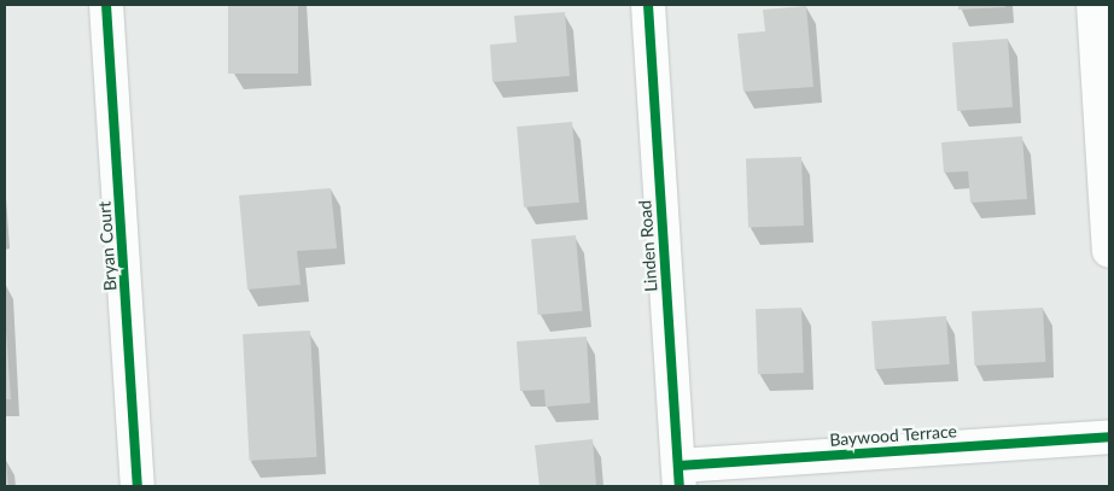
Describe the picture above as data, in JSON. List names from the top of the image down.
{
  "streets": {
    "street": ["Bryan Court", "Linden Road", "Baywood Terrace"]
  },
  "crossings": [
    ["Linden Road", "Baywood Terrace"]
  ]
}
